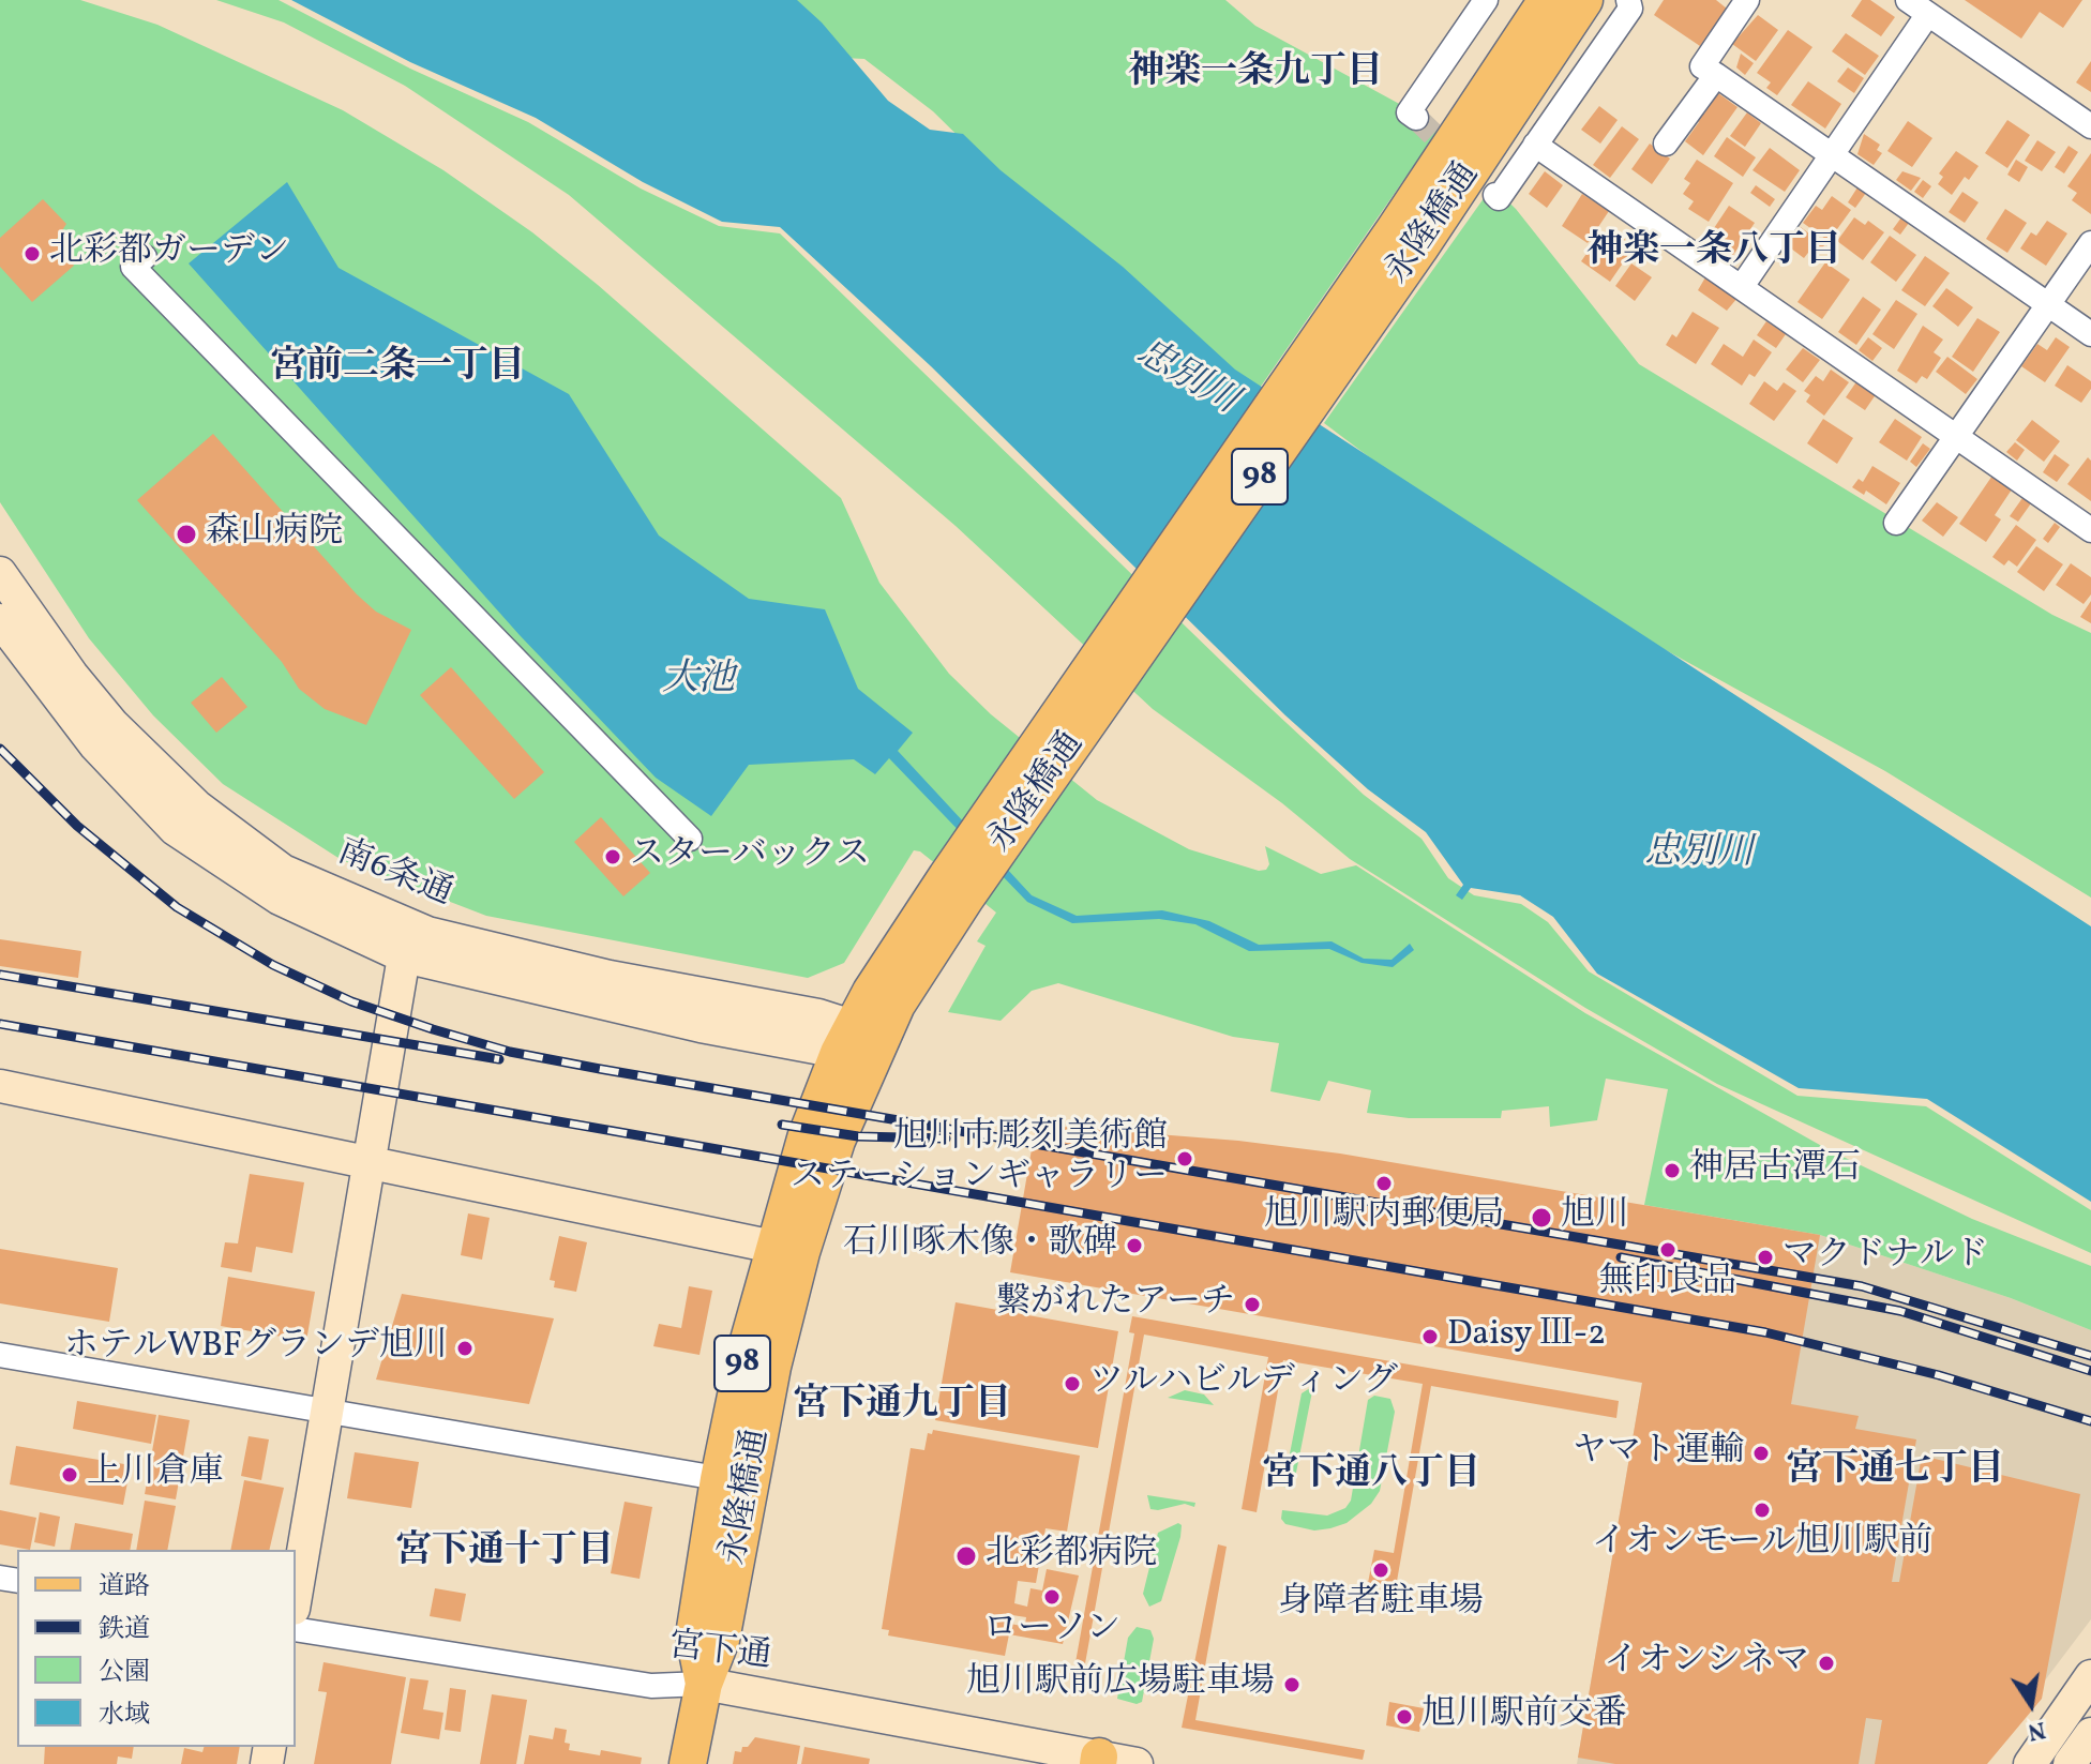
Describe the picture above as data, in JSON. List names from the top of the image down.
{
  "streets": {
    "main road": ["永隆橋通", "98"],
    "street": ["南6条通", "宮下通"]
  },
  "crossings": [
    ["永隆橋通", "南6条通"],
    ["永隆橋通", "宮下通"]
  ],
  "districts": [
    "神楽一条九丁目",
    "神楽一条八丁目",
    "宮前二条一丁目",
    "宮下通九丁目",
    "宮下通七丁目",
    "宮下通八丁目",
    "宮下通十丁目"
  ],
  "water": ["忠別川", "大池"],
  "places": [
    "北彩都ガーデン",
    "森山病院",
    "スターバックス",
    "旭川市彫刻美術館 ステーションギャラリー",
    "神居古潭石",
    "旭川駅内郵便局",
    "旭川",
    "石川啄木像・歌碑",
    "無印良品",
    "マクドナルド",
    "繋がれたアーチ",
    "Daisy Ⅲ-2",
    "ホテルWBFグランデ旭川",
    "ツルハビルディング",
    "ヤマト運輸",
    "上川倉庫",
    "イオンモール旭川駅前",
    "北彩都病院",
    "身障者駐車場",
    "ローソン",
    "イオンシネマ",
    "旭川駅前広場駐車場",
    "旭川駅前交番"
  ],
  "legend": [
    "道路",
    "鉄道",
    "公園",
    "水域"
  ],
  "north": "bottom"
}
